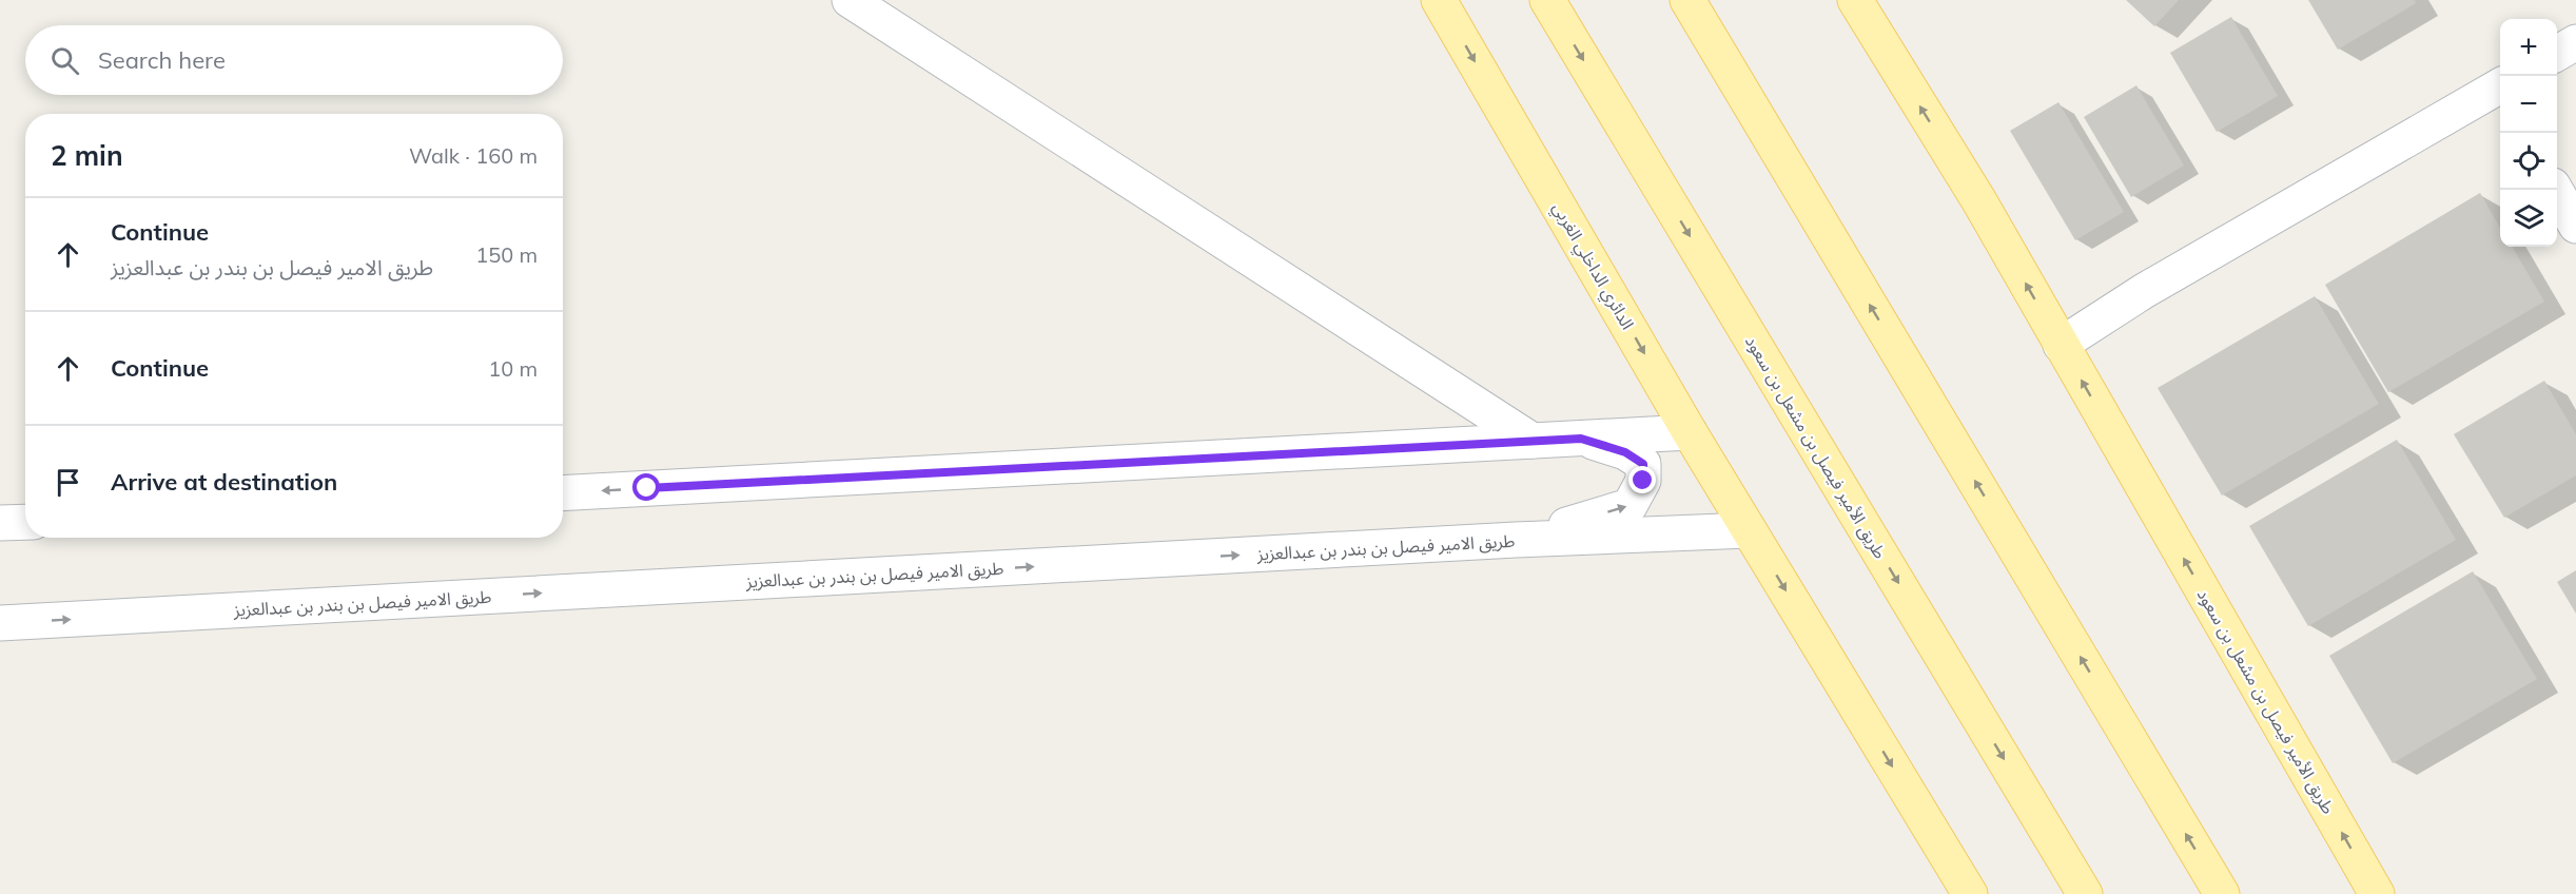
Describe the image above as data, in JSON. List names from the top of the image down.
{
  "streets": {
    "main road": ["الدائري الداخلي الغربي", "طريق الأمير فيصل بن مشعل بن سعود"],
    "street": ["طريق الامير فيصل بن بندر بن عبدالعزيز"]
  },
  "crossings": [
    ["الدائري الداخلي الغربي", "طريق الامير فيصل بن بندر بن عبدالعزيز"]
  ],
  "page": {
    "map_buttons": ["+", "−"],
    "search": "Search here",
    "heading": ["2 min", "Walk · 160 m"],
    "list": [
      ["Continue", "طريق الامير فيصل بن بندر بن عبدالعزيز", "150 m"],
      ["Continue", "10 m"],
      "Arrive at destination"
    ]
  }
}
